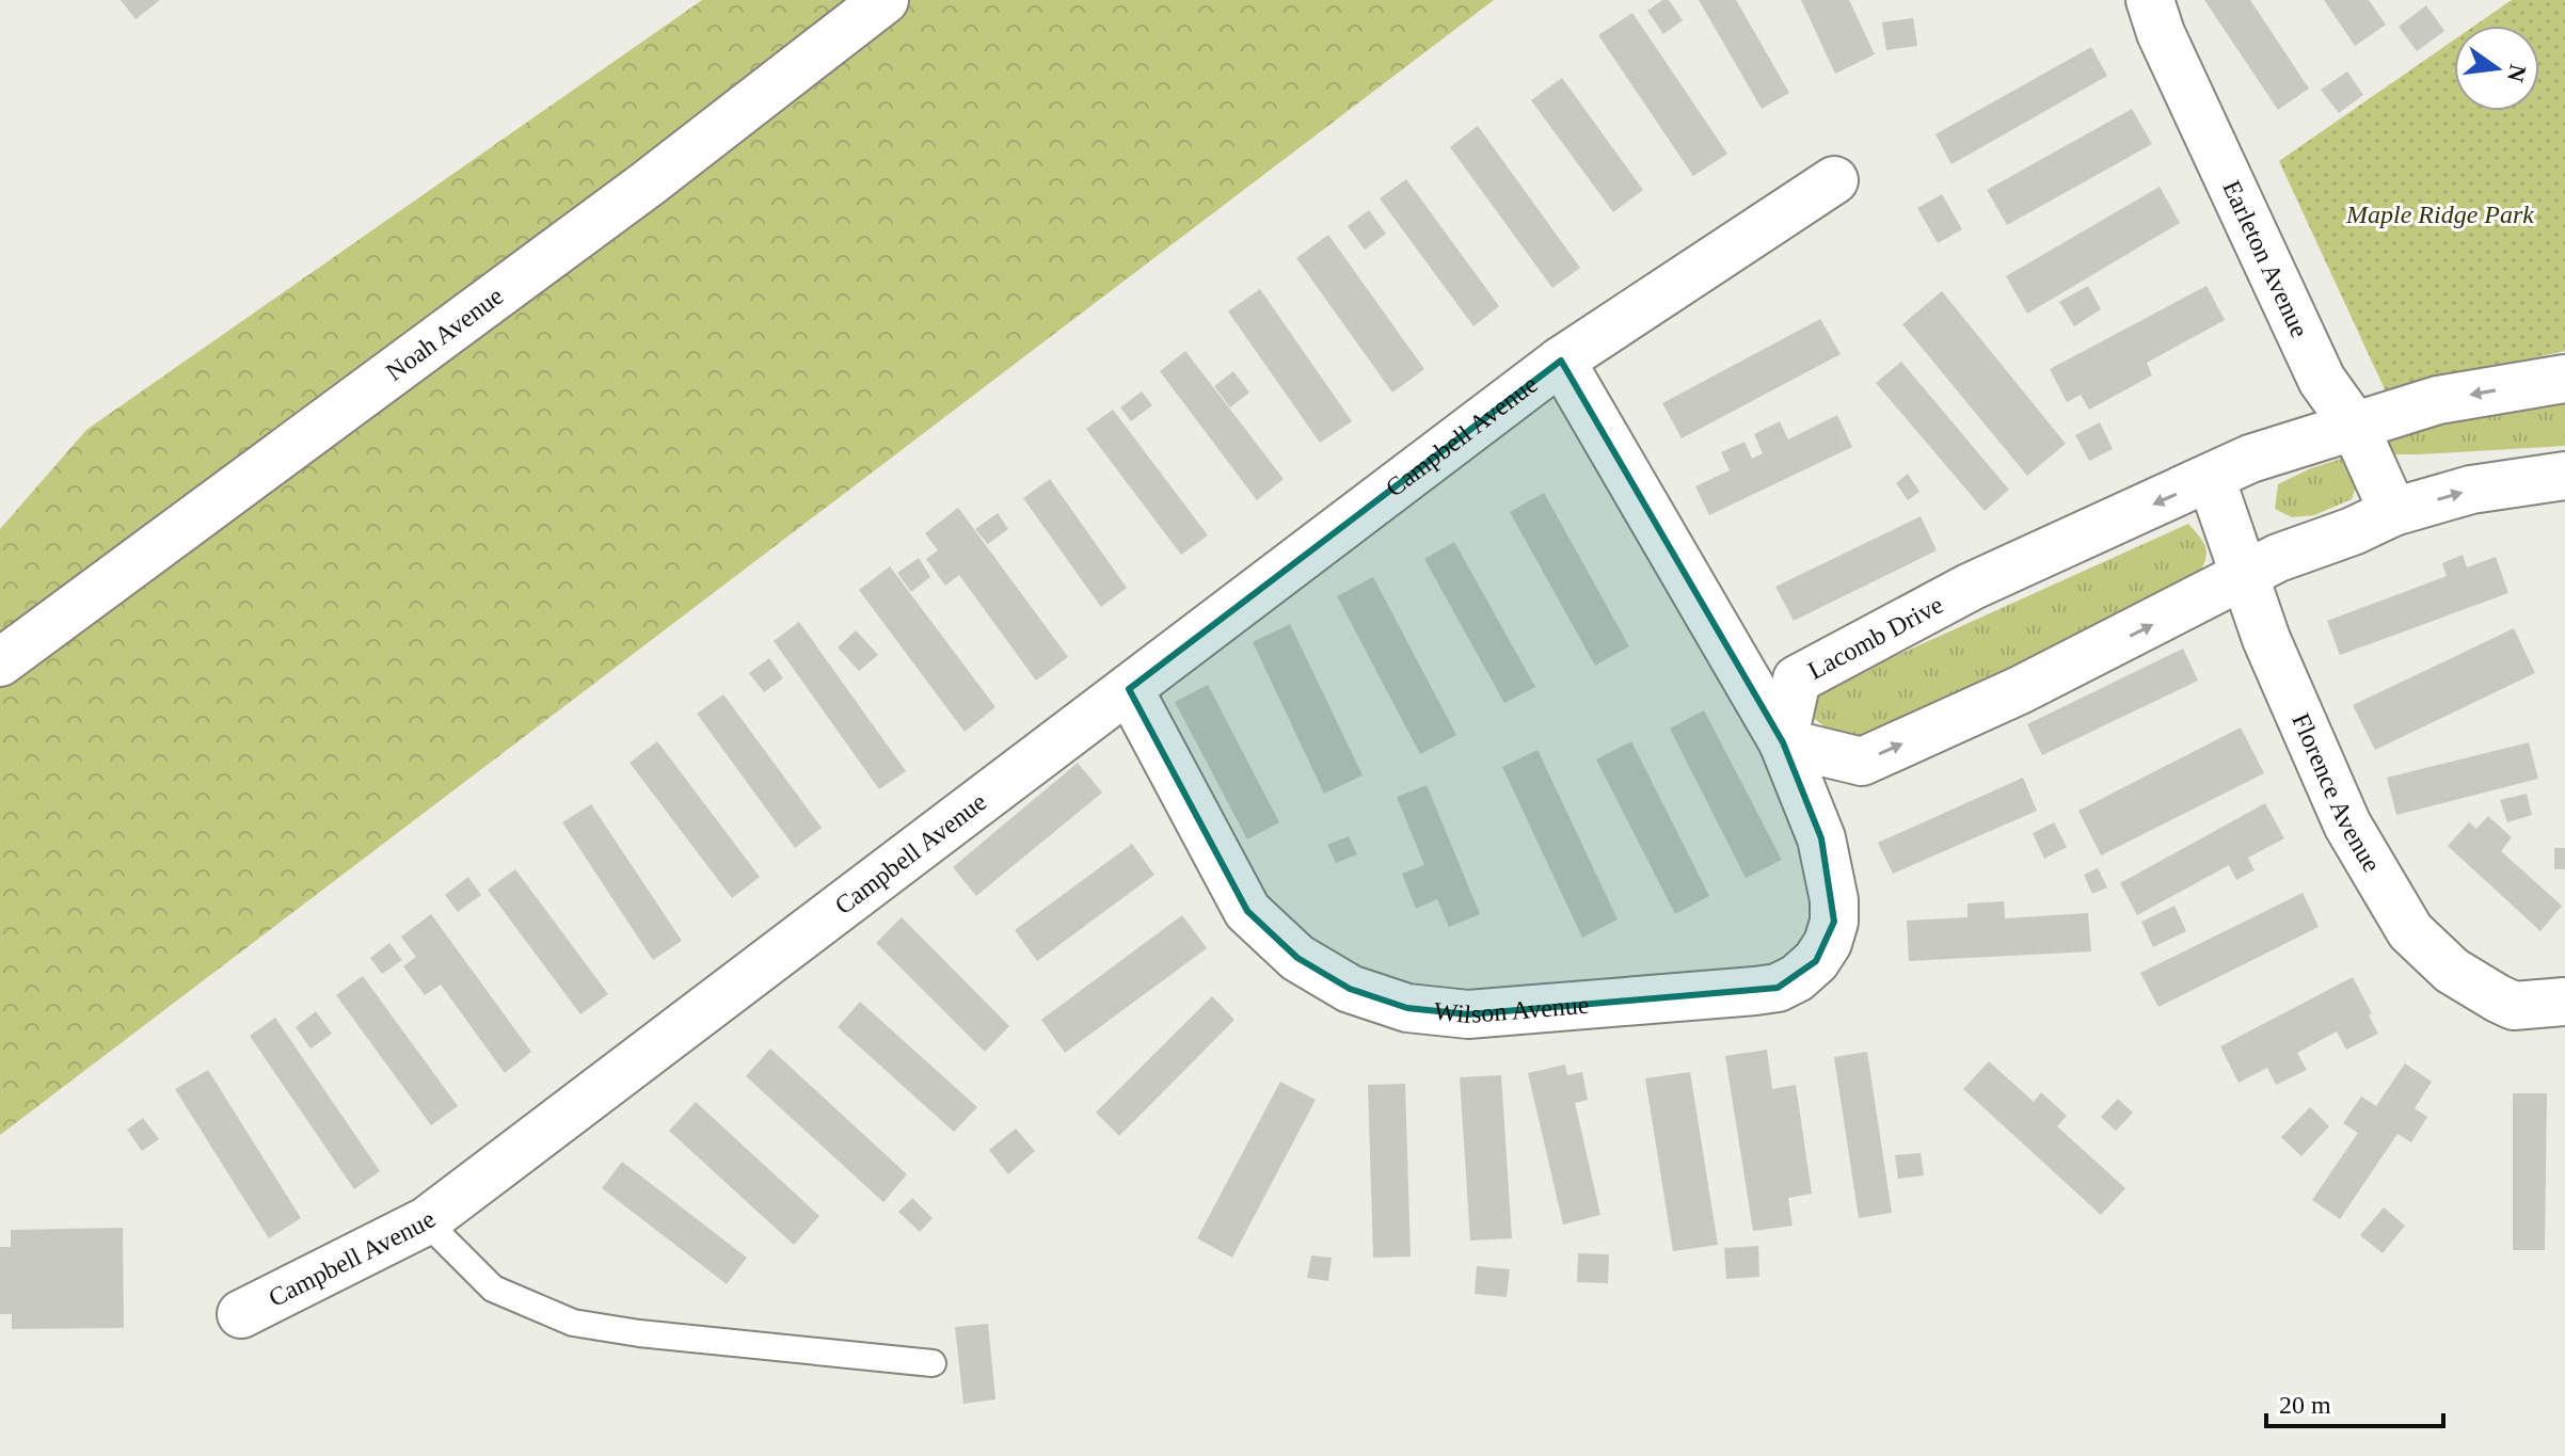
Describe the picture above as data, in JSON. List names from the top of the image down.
{
  "streets": {
    "street": [
      "Earleton Avenue",
      "Noah Avenue",
      "Campbell Avenue",
      "Lacomb Drive",
      "Florence Avenue",
      "Wilson Avenue"
    ]
  },
  "crossings": [
    ["Earleton Avenue", "Lacomb Drive"],
    ["Campbell Avenue", "Lacomb Drive"],
    ["Campbell Avenue", "Wilson Avenue"],
    ["Lacomb Drive", "Florence Avenue"],
    ["Lacomb Drive", "Wilson Avenue"]
  ],
  "parks": ["Maple Ridge Park"],
  "scale_bar": "20 m",
  "north": "right"
}
